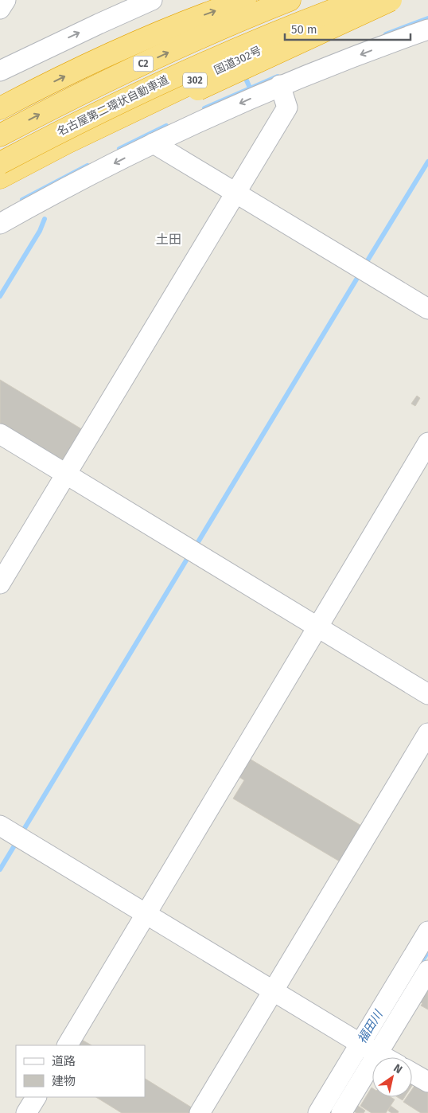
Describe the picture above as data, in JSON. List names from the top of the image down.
{
  "streets": {
    "highway": [
      "国道302号",
      "C2",
      "302",
      "名古屋第二環状自動車道"
    ]
  },
  "districts": ["土田"],
  "water": ["福田川"],
  "legend": ["道路", "建物"],
  "scale_bar": "50 m",
  "north": "top right"
}
